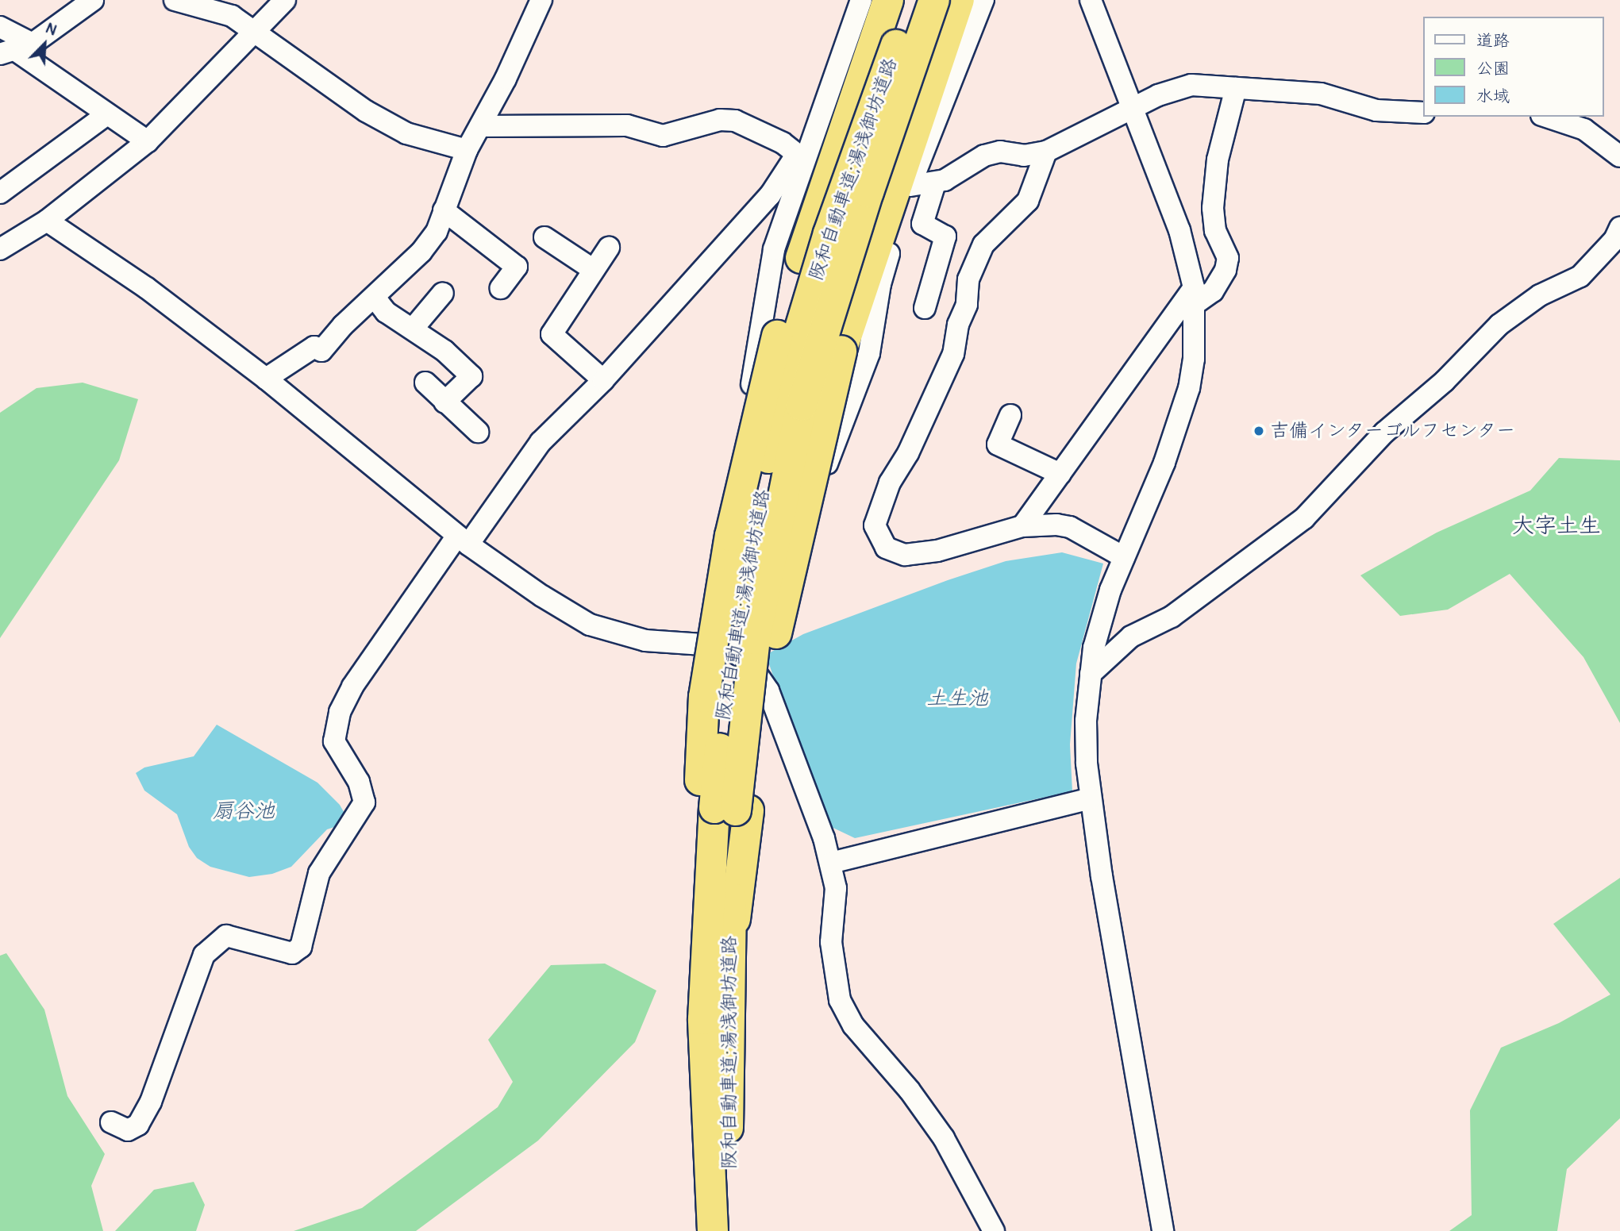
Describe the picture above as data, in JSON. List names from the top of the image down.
{
  "streets": {
    "highway": ["阪和自動車道;湯浅御坊道路"]
  },
  "districts": ["大字土生"],
  "water": ["土生池", "扇谷池"],
  "places": ["吉備インターゴルフセンター"],
  "legend": ["道路", "公園", "水域"],
  "north": "top right"
}
